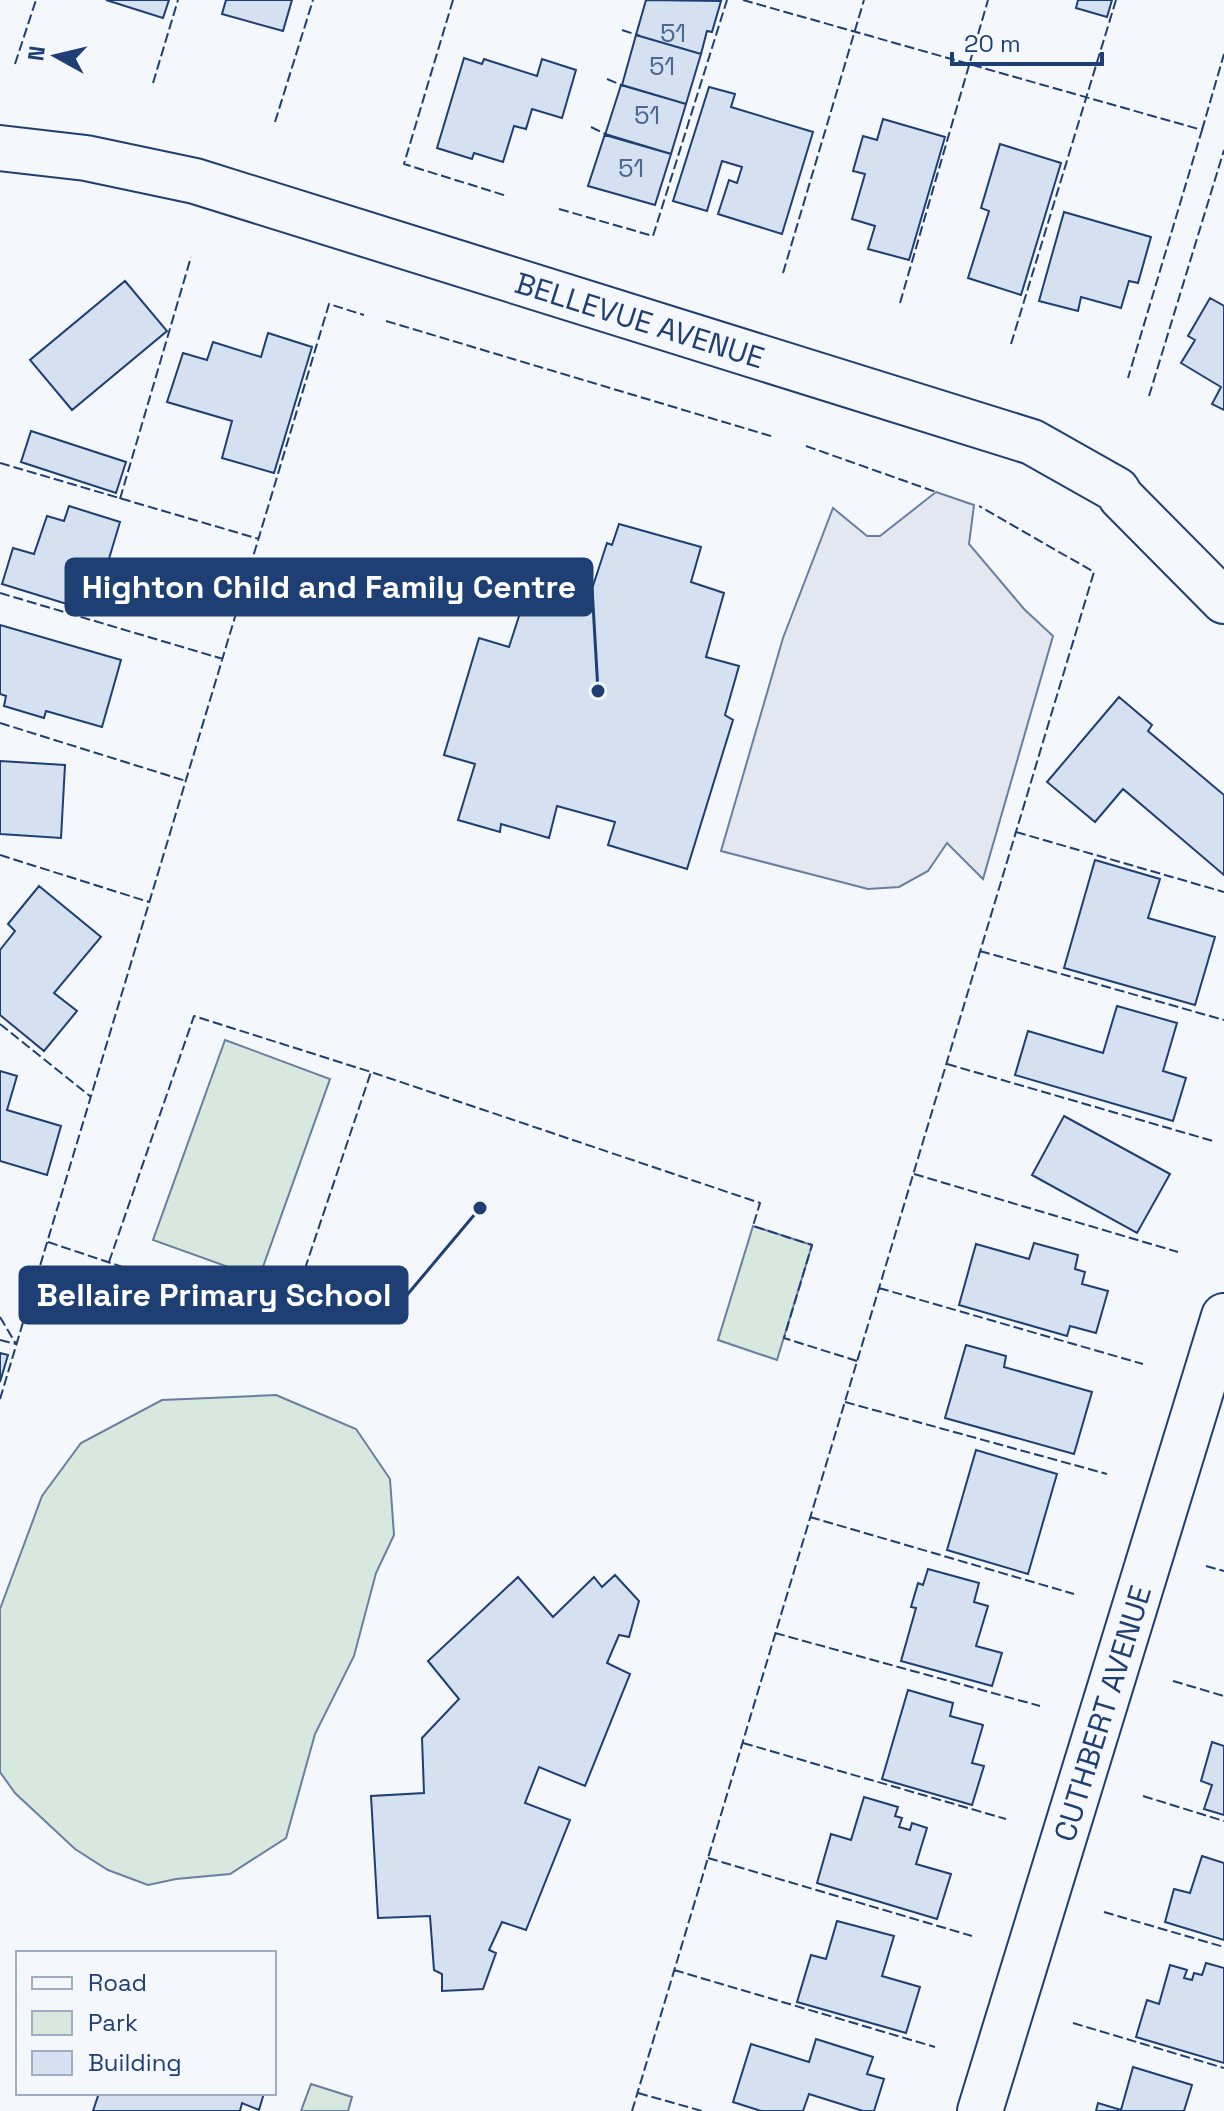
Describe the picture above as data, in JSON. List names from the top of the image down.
{
  "streets": {
    "street": ["BELLEVUE AVENUE", "CUTHBERT AVENUE"]
  },
  "places": ["Highton Child and Family Centre", "Bellaire Primary School"],
  "house_numbers": [
    "51",
    "51",
    "51",
    "51"
  ],
  "legend": ["Road", "Park", "Building"],
  "scale_bar": "20 m",
  "north": "left"
}
